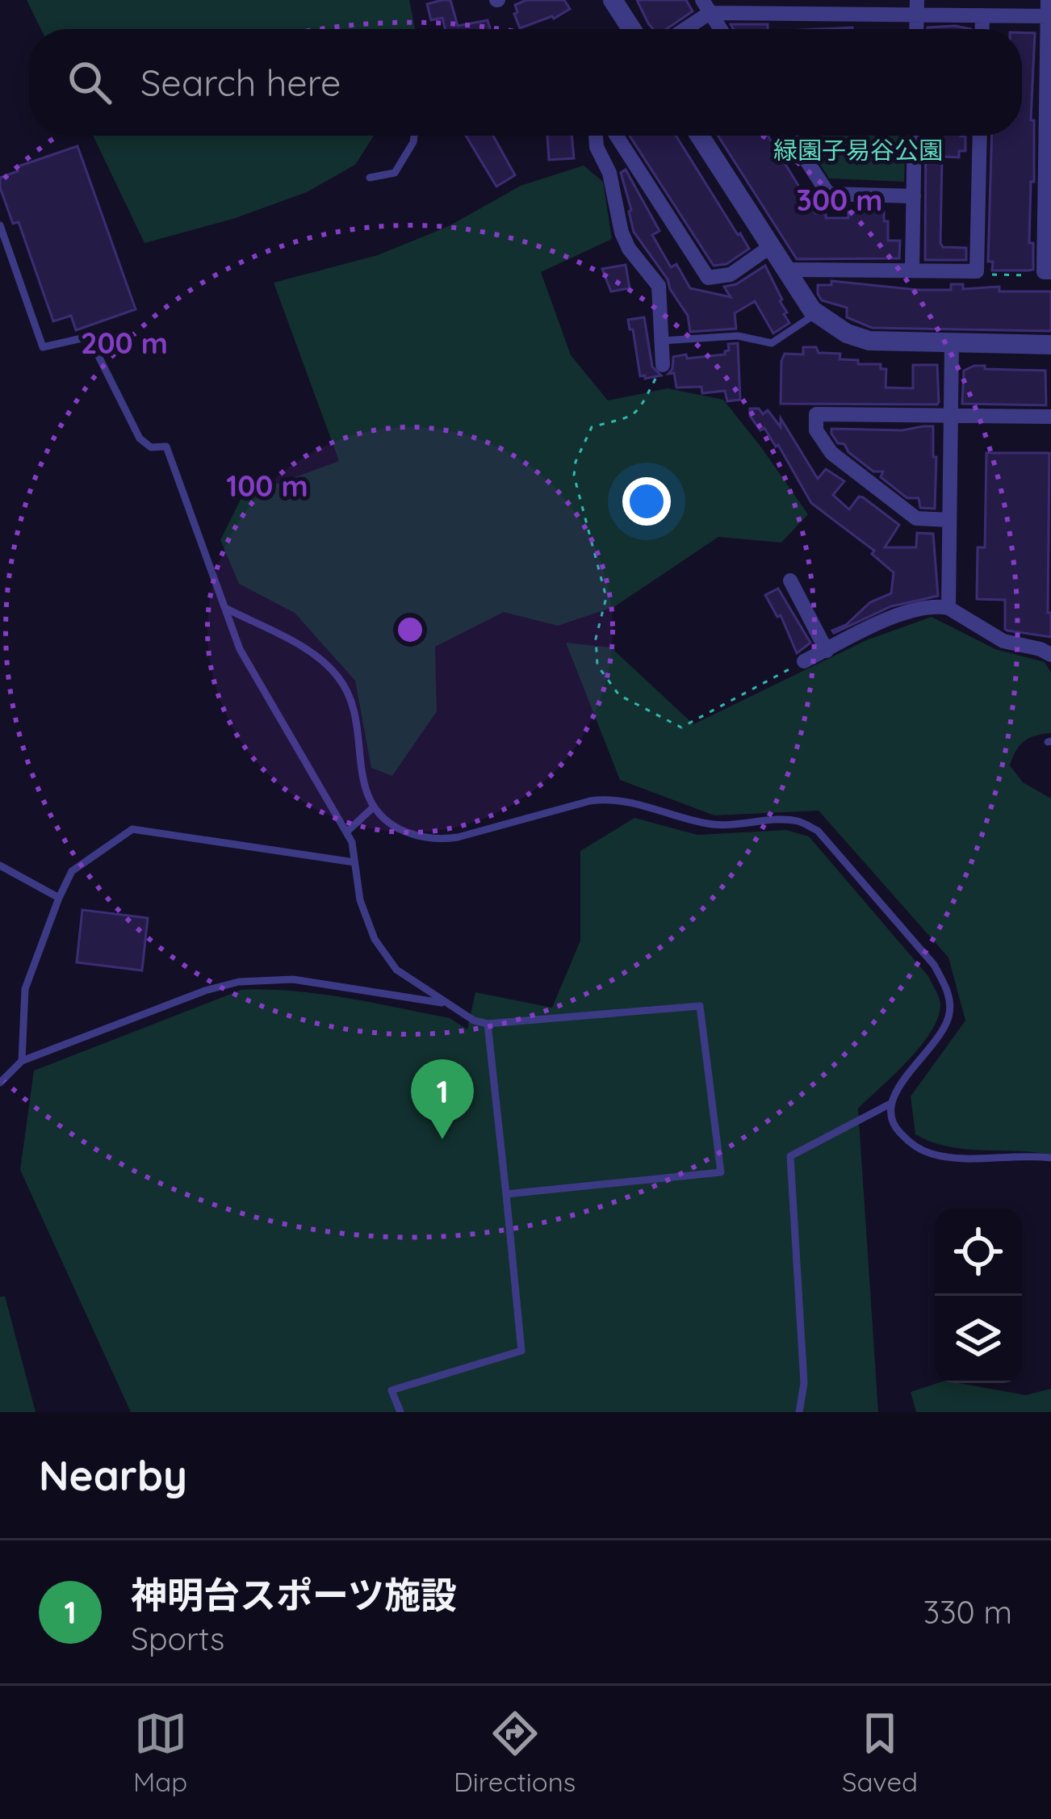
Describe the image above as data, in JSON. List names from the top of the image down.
{
  "parks": ["緑園子易谷公園"],
  "page": {
    "search": "Search here",
    "pins": "1",
    "heading": "Nearby",
    "list": [
      {
        "mark": "1",
        "name": "神明台スポーツ施設",
        "note": "Sports",
        "value": "330 m"
      }
    ],
    "nav": ["Map", "Directions", "Saved"]
  },
  "rings": ["300 m", "200 m", "100 m"]
}
